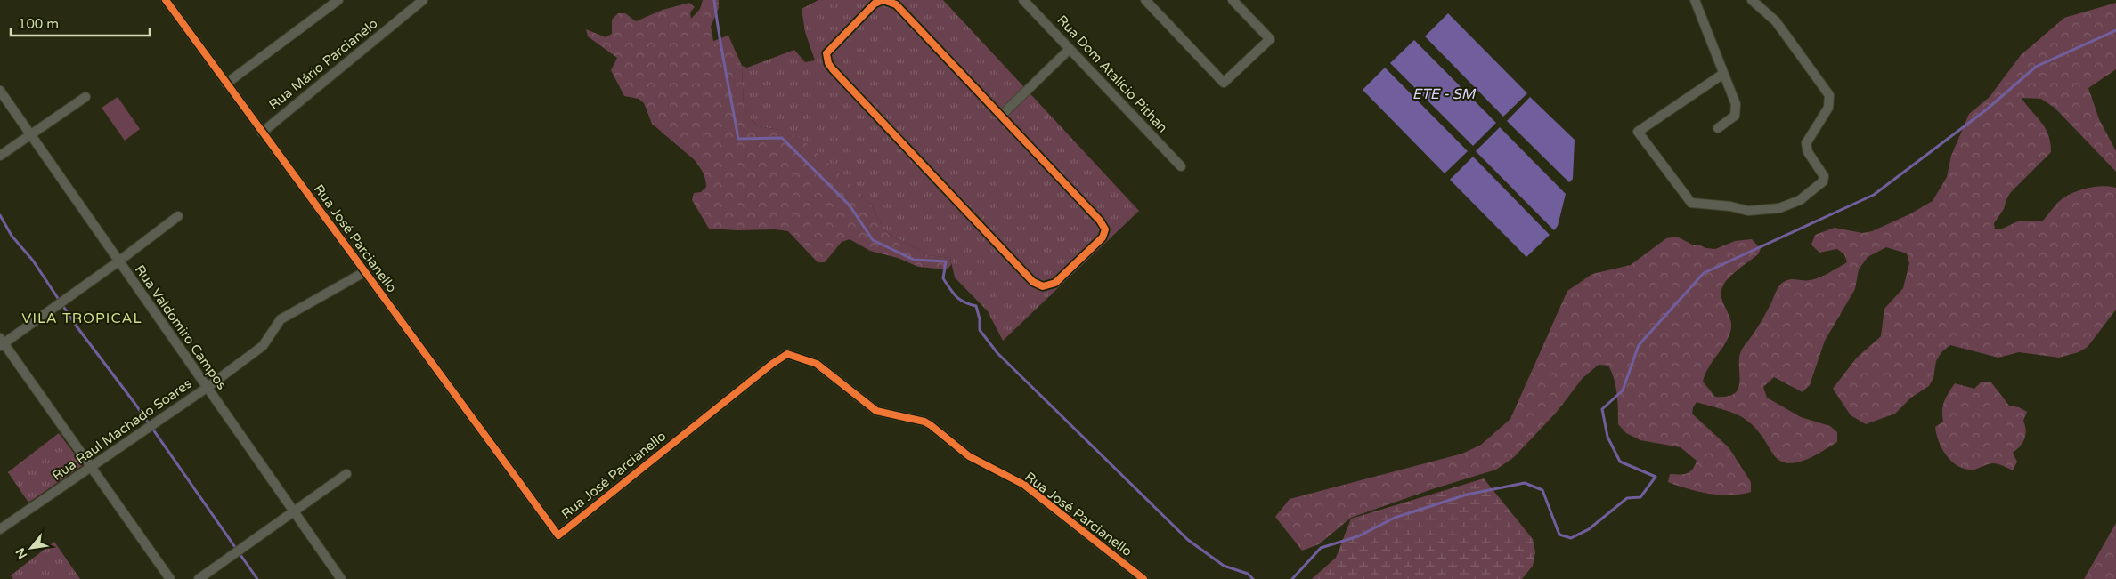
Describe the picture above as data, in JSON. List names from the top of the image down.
{
  "streets": {
    "street": [
      "Rua Mário Parcianelo",
      "Rua Dom Atalício Pithan",
      "Rua José Parcianello",
      "Rua Valdomiro Campos",
      "Rua Raul Machado Soares"
    ]
  },
  "crossings": [
    ["Rua Mário Parcianelo", "Rua José Parcianello"],
    ["Rua José Parcianello", "Rua Raul Machado Soares"],
    ["Rua Valdomiro Campos", "Rua Raul Machado Soares"]
  ],
  "districts": ["VILA TROPICAL"],
  "water": ["ETE - SM"],
  "scale_bar": "100 m",
  "north": "bottom left"
}
